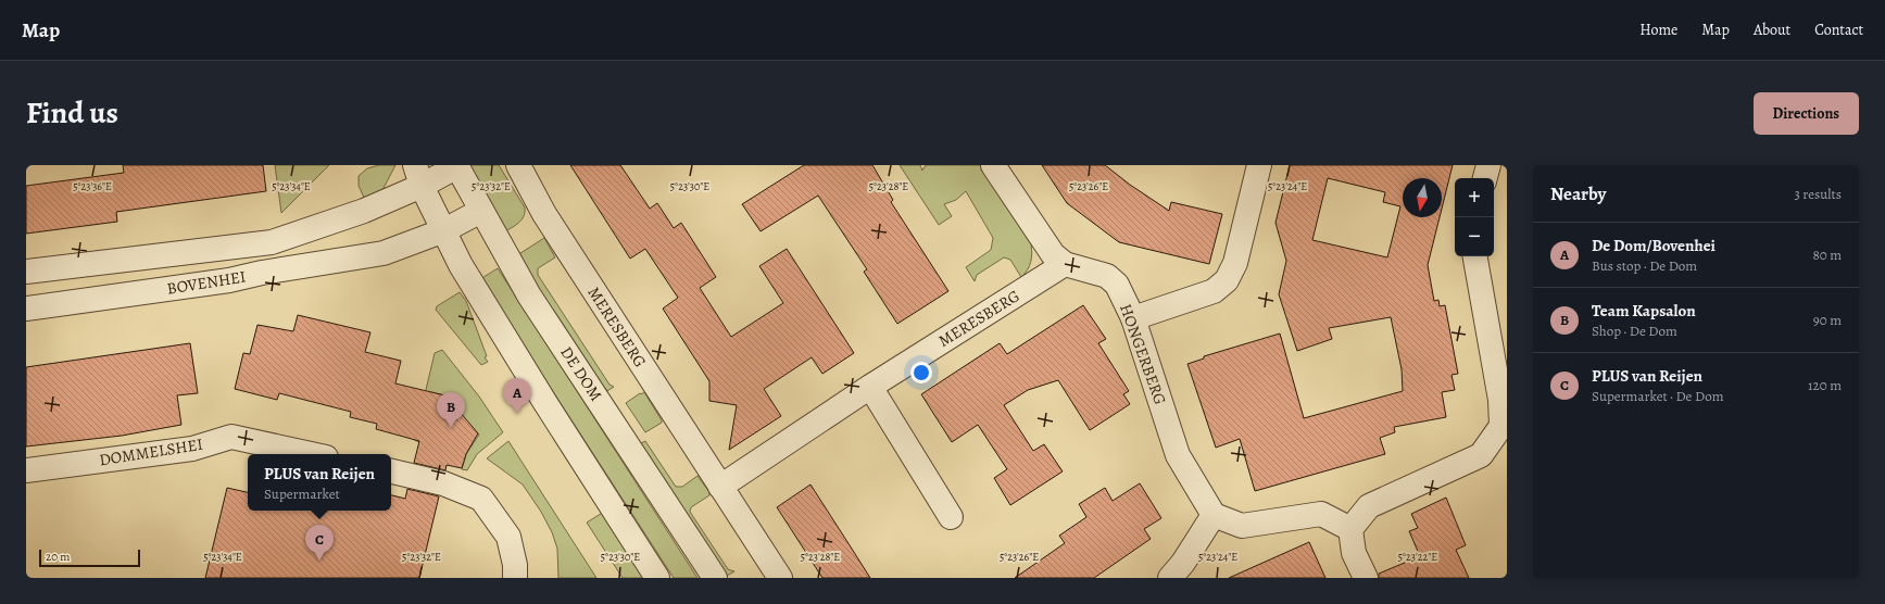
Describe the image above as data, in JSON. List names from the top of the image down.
{
  "streets": {
    "street": [
      "BOVENHEI",
      "MERESBERG",
      "HONGERBERG",
      "DE DOM",
      "DOMMELSHEI"
    ]
  },
  "crossings": [
    ["BOVENHEI", "DE DOM"],
    ["MERESBERG", "HONGERBERG"]
  ],
  "scale_bar": "20 m",
  "north": "bottom",
  "page": {
    "header": "Map",
    "nav": [
      "Home",
      "Map",
      "About",
      "Contact"
    ],
    "title": "Find us",
    "buttons": "Directions",
    "heading": ["Nearby", "3 results"],
    "map_buttons": ["+", "−"],
    "list": [
      {
        "mark": "A",
        "name": "De Dom/Bovenhei",
        "note": "Bus stop · De Dom",
        "value": "80 m"
      },
      {
        "mark": "B",
        "name": "Team Kapsalon",
        "note": "Shop · De Dom",
        "value": "90 m"
      },
      {
        "mark": "C",
        "name": "PLUS van Reijen",
        "note": "Supermarket · De Dom",
        "value": "120 m"
      }
    ],
    "pins": ["A", "B", "C"],
    "popup": ["PLUS van Reijen", "Supermarket"],
    "scale": "20 m"
  },
  "coordinates": [
    "5°23'36\"E",
    "5°23'34\"E",
    "5°23'32\"E",
    "5°23'30\"E",
    "5°23'28\"E",
    "5°23'26\"E",
    "5°23'24\"E",
    "5°23'22\"E"
  ]
}
